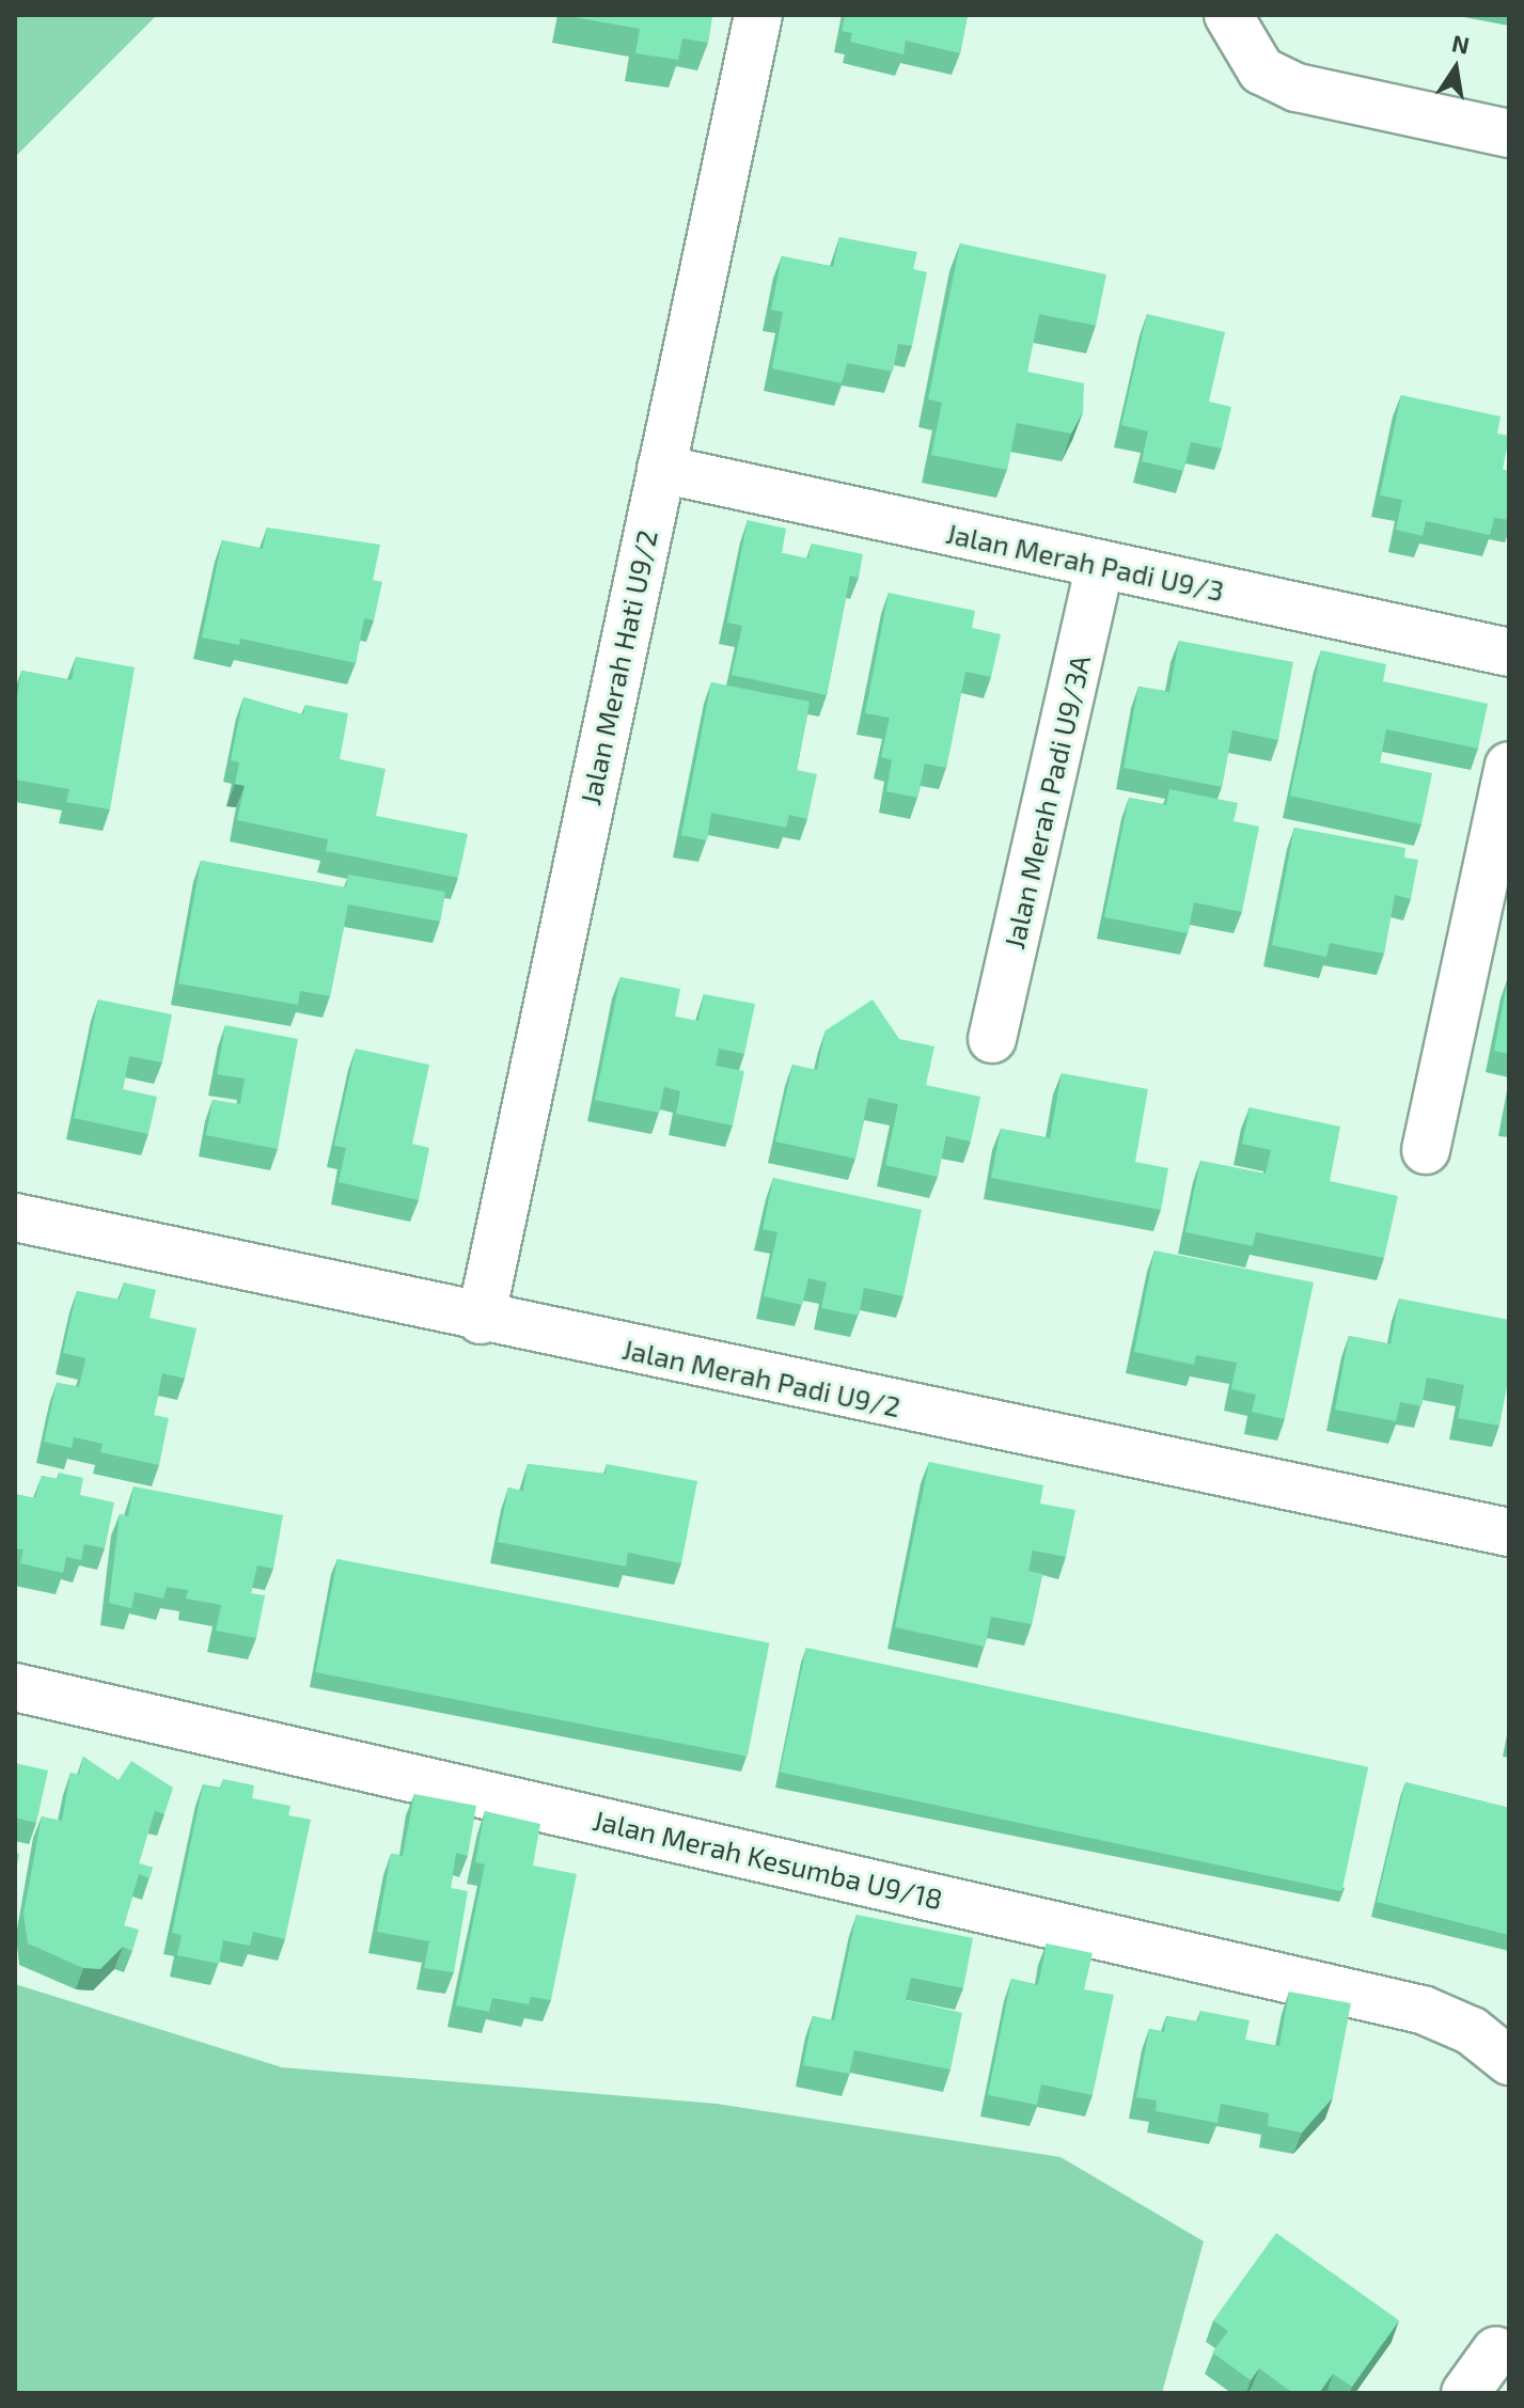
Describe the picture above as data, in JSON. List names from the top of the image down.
{
  "streets": {
    "street": [
      "Jalan Merah Padi U9/3",
      "Jalan Merah Hati U9/2",
      "Jalan Merah Padi U9/3A",
      "Jalan Merah Padi U9/2",
      "Jalan Merah Kesumba U9/18"
    ]
  },
  "crossings": [
    ["Jalan Merah Padi U9/3", "Jalan Merah Hati U9/2"],
    ["Jalan Merah Padi U9/3", "Jalan Merah Padi U9/3A"],
    ["Jalan Merah Hati U9/2", "Jalan Merah Padi U9/2"]
  ],
  "north": "top"
}
